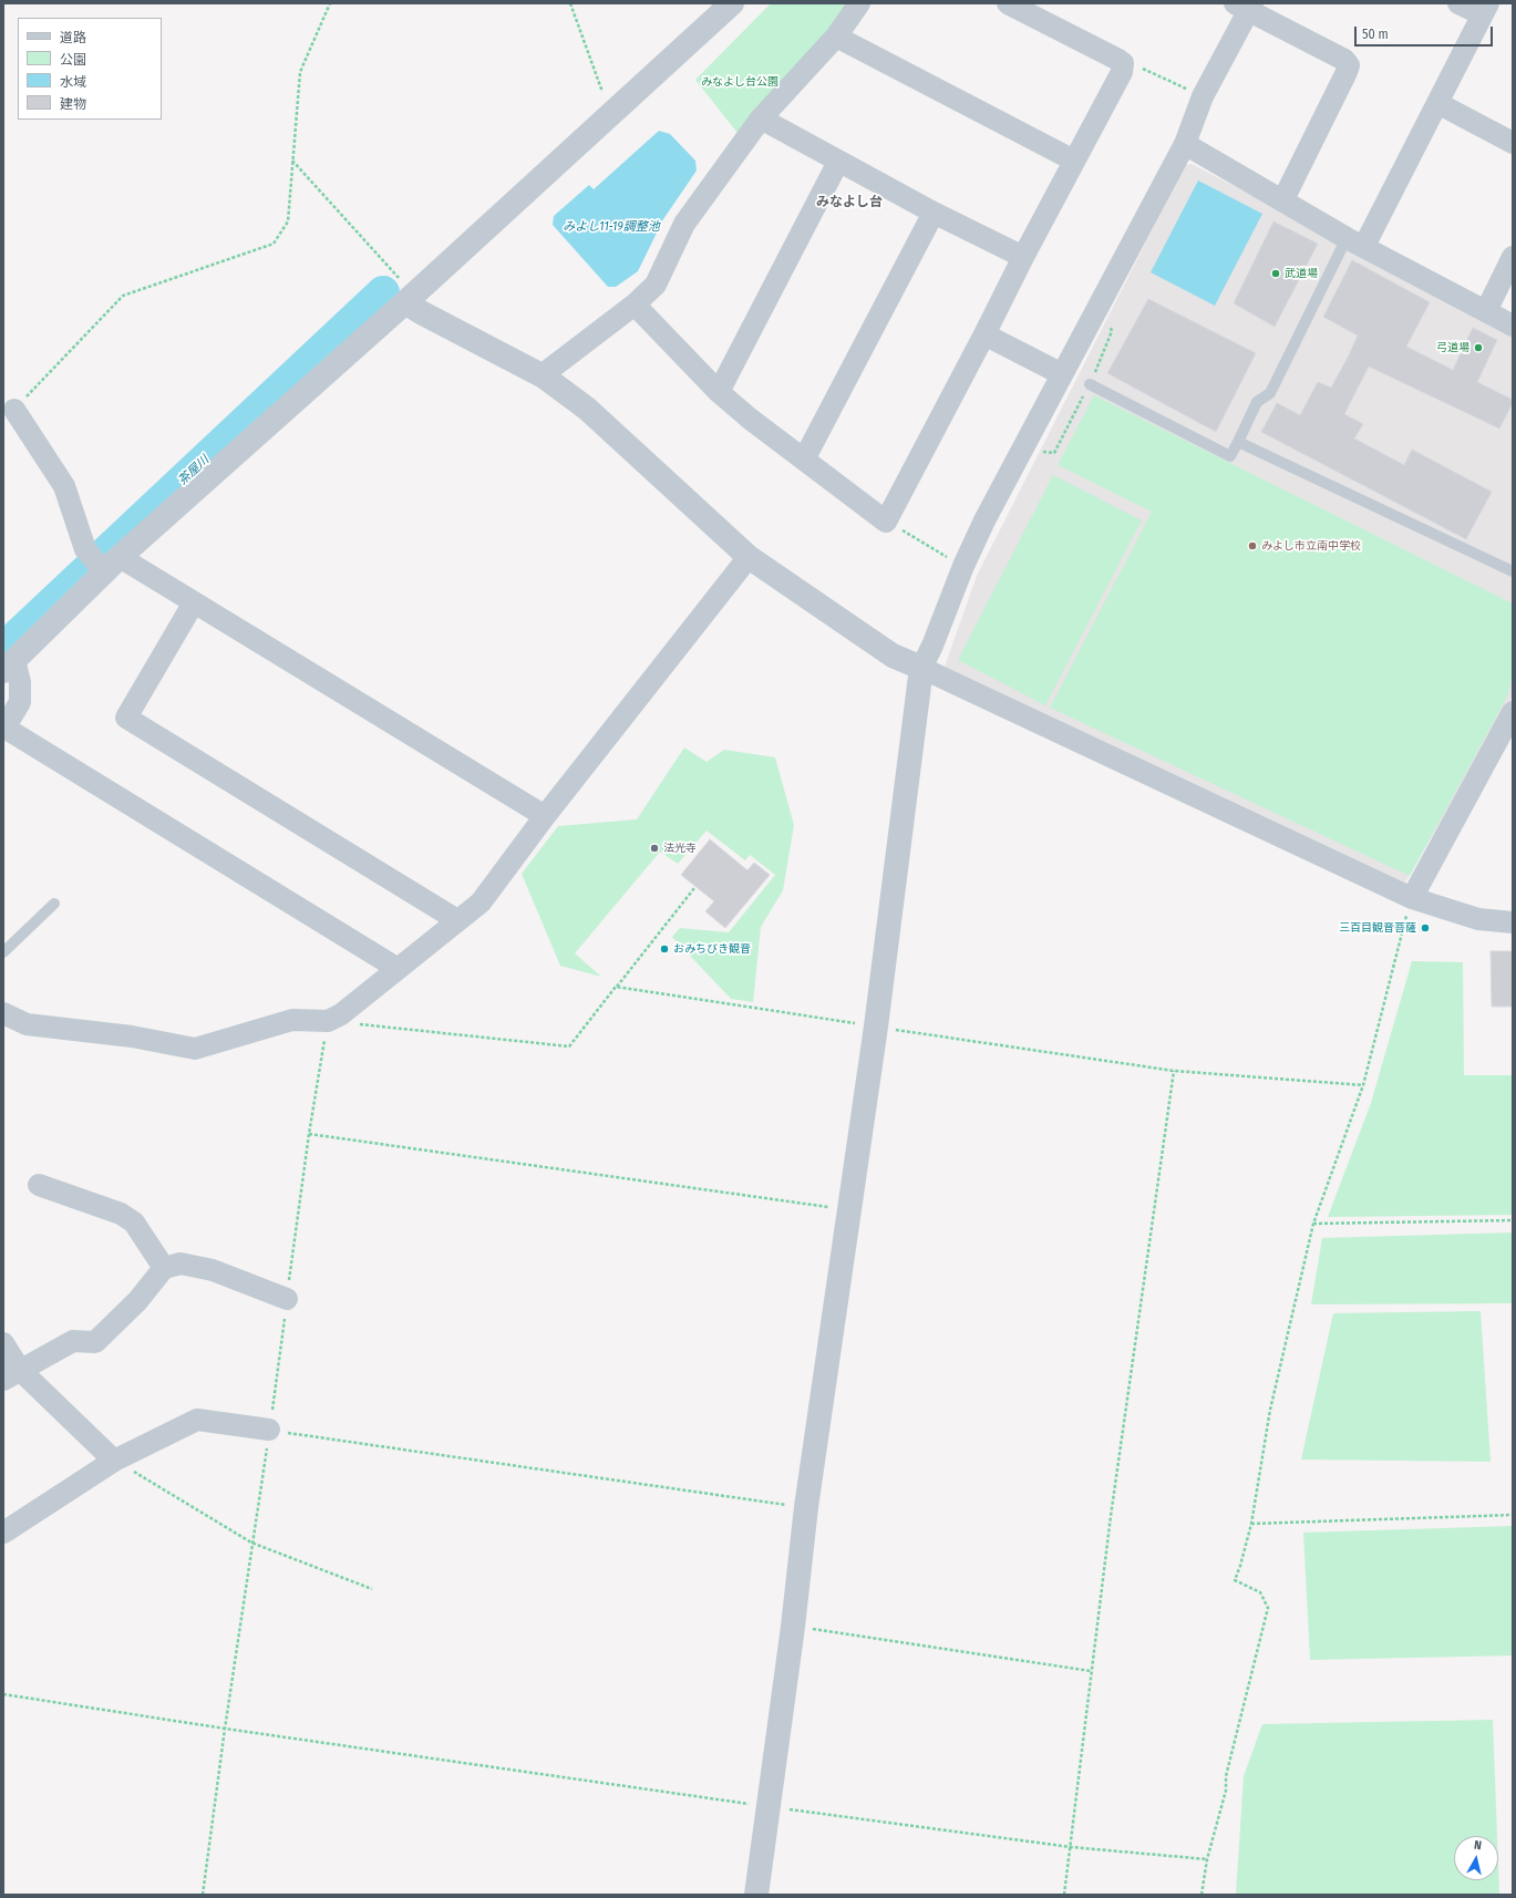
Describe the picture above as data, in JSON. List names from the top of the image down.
{
  "districts": ["みなよし台"],
  "water": ["みよし11-19調整池", "茶屋川"],
  "parks": ["みなよし台公園"],
  "places": [
    "武道場",
    "弓道場",
    "みよし市立南中学校",
    "法光寺",
    "三百目観音菩薩",
    "おみちびき観音"
  ],
  "legend": [
    "道路",
    "公園",
    "水域",
    "建物"
  ],
  "scale_bar": "50 m",
  "north": "top"
}
